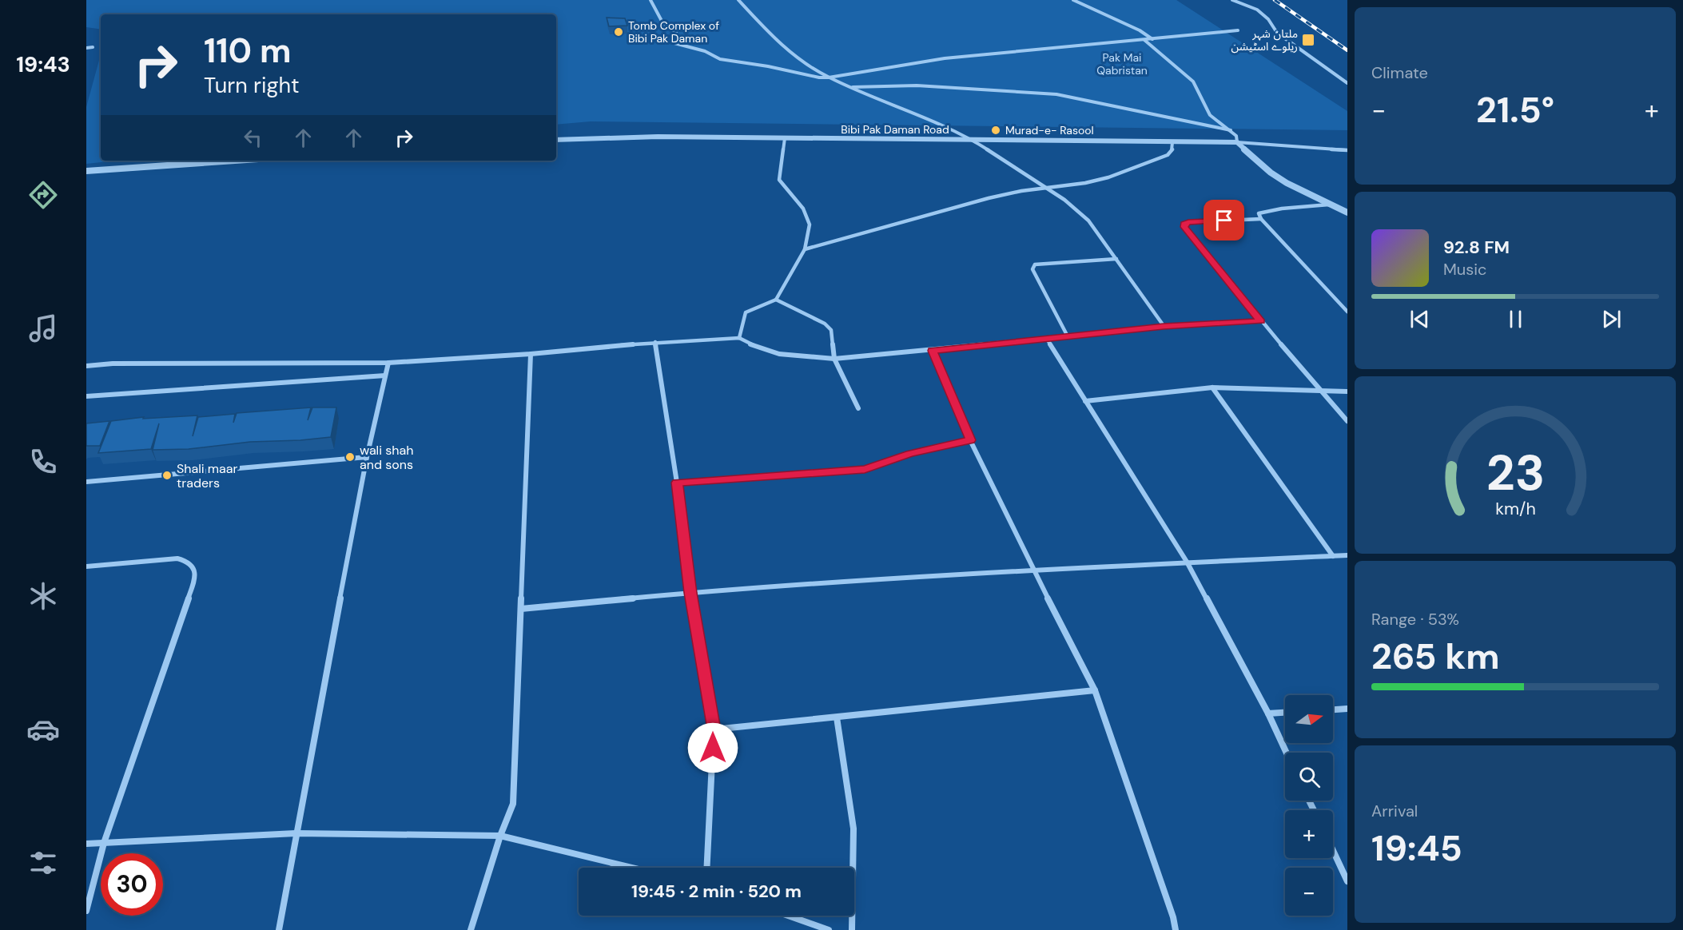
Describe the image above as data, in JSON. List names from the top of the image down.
{
  "streets": {
    "street": ["Bibi Pak Daman Road"]
  },
  "parks": ["Pak Mai Qabristan"],
  "places": {
    "other": [
      "Tomb Complex of Bibi Pak Daman",
      "Murad-e- Rasool",
      "wali shah and sons",
      "Shali maar traders"
    ],
    "transit": ["ملتان شہر ریلوے اسٹیشن"]
  },
  "north": "right",
  "page": {
    "tabs": "19:43",
    "tile": [
      "Climate",
      ["Range · 53%", "265 km"],
      ["Arrival", "19:45"]
    ],
    "turn": ["110 m", "Turn right"],
    "heat": ["−", "21.5°", "+"],
    "song": ["92.8 FM", "Music"],
    "map_buttons": ["+", "−"],
    "limit": "30",
    "trip": "19:45 · 2 min · 520 m",
    "gauge": ["23", "km/h"]
  }
}
